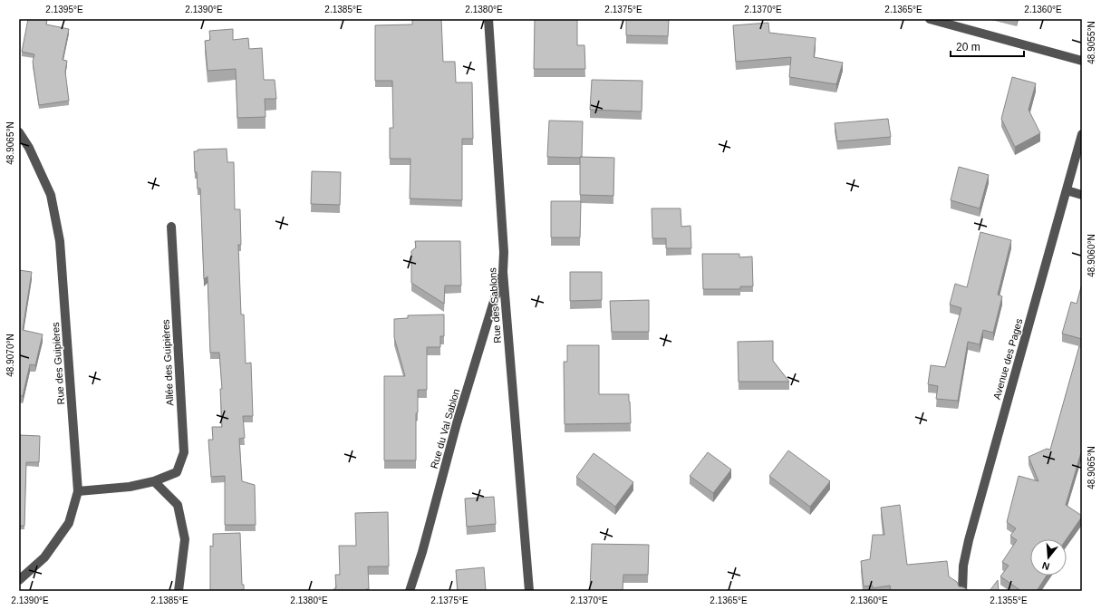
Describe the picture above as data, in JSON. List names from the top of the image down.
{
  "streets": {
    "street": [
      "Rue des Sablons",
      "Avenue des Pages",
      "Allée des Guipières",
      "Rue des Guipières",
      "Rue du Val Sablon"
    ]
  },
  "crossings": [
    ["Rue des Sablons", "Rue du Val Sablon"],
    ["Allée des Guipières", "Rue des Guipières"]
  ],
  "scale_bar": "20 m",
  "north": "bottom",
  "coordinates": [
    "2.1395°E",
    "2.1390°E",
    "2.1385°E",
    "2.1380°E",
    "2.1375°E",
    "2.1370°E",
    "2.1365°E",
    "2.1360°E",
    "48.9055°N",
    "48.9065°N",
    "48.9060°N",
    "48.9070°N",
    "2.1355°E"
  ]
}
